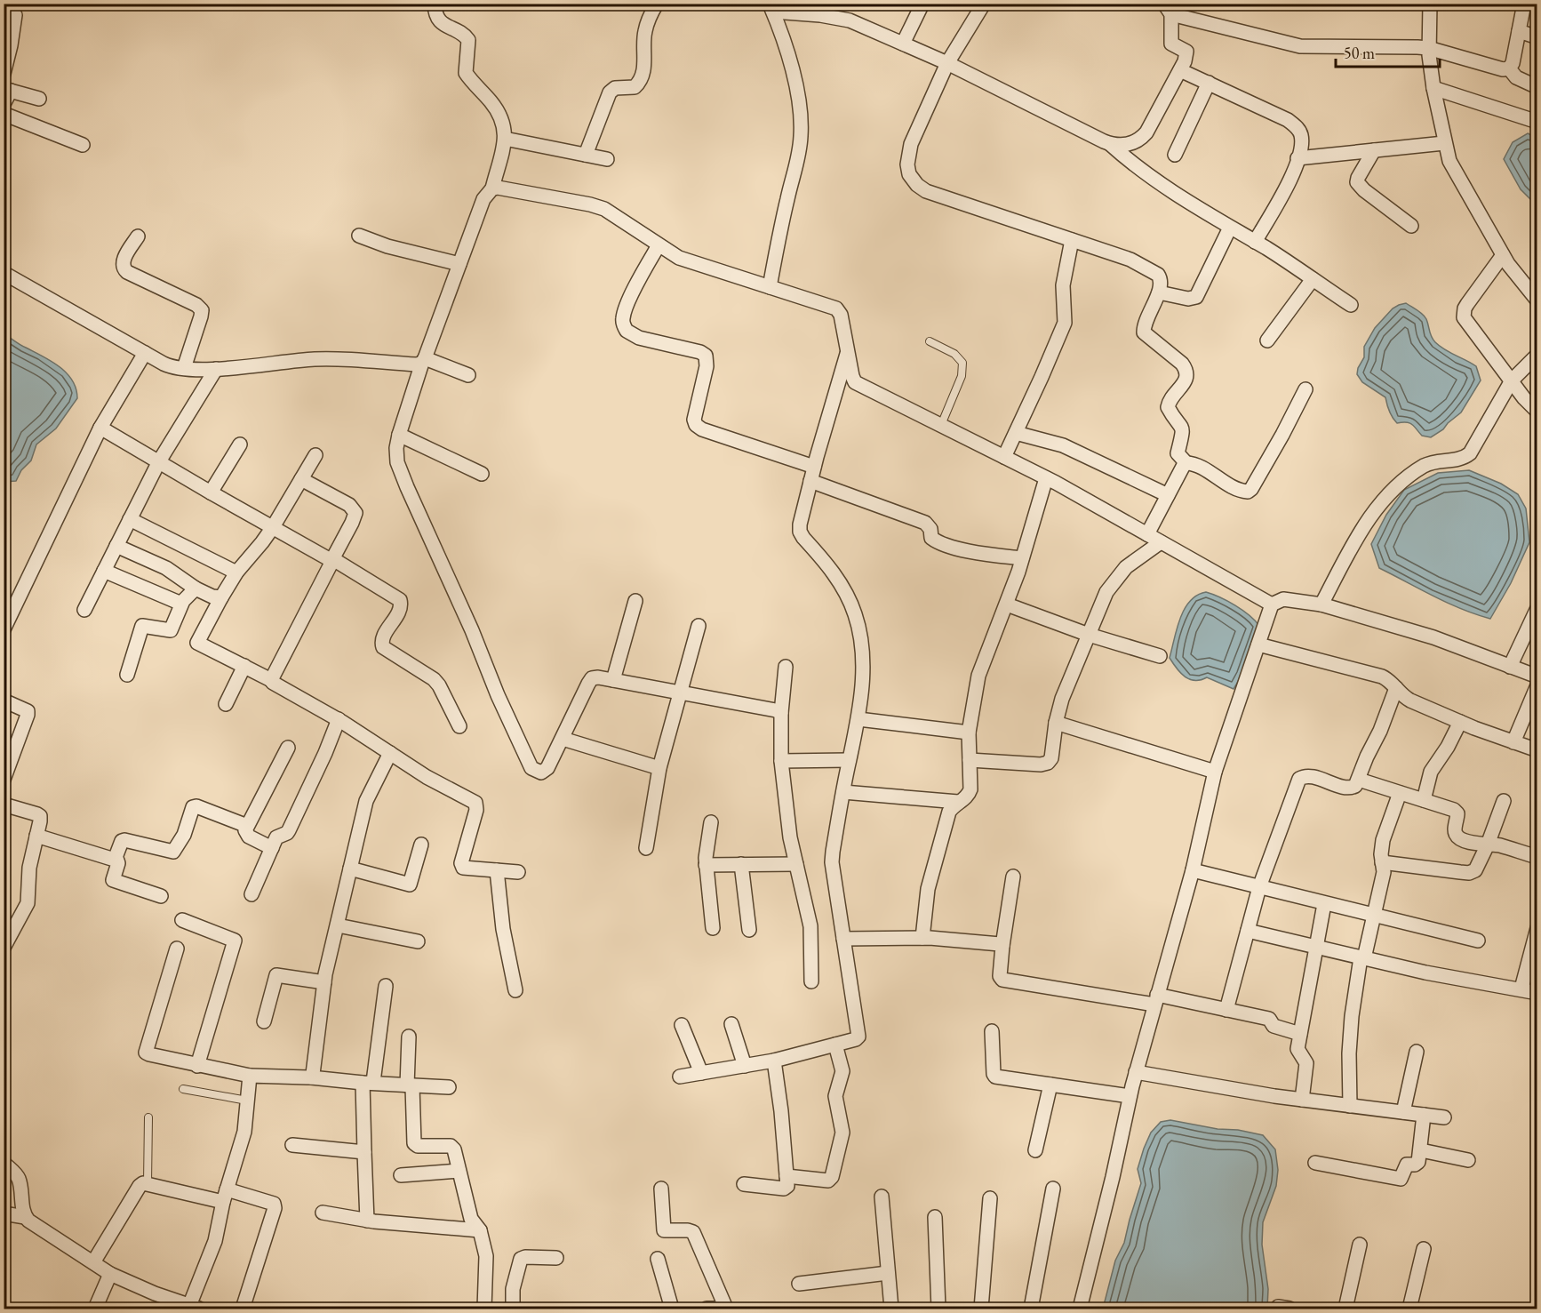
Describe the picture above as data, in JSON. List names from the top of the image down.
{
  "scale_bar": "50 m"
}
